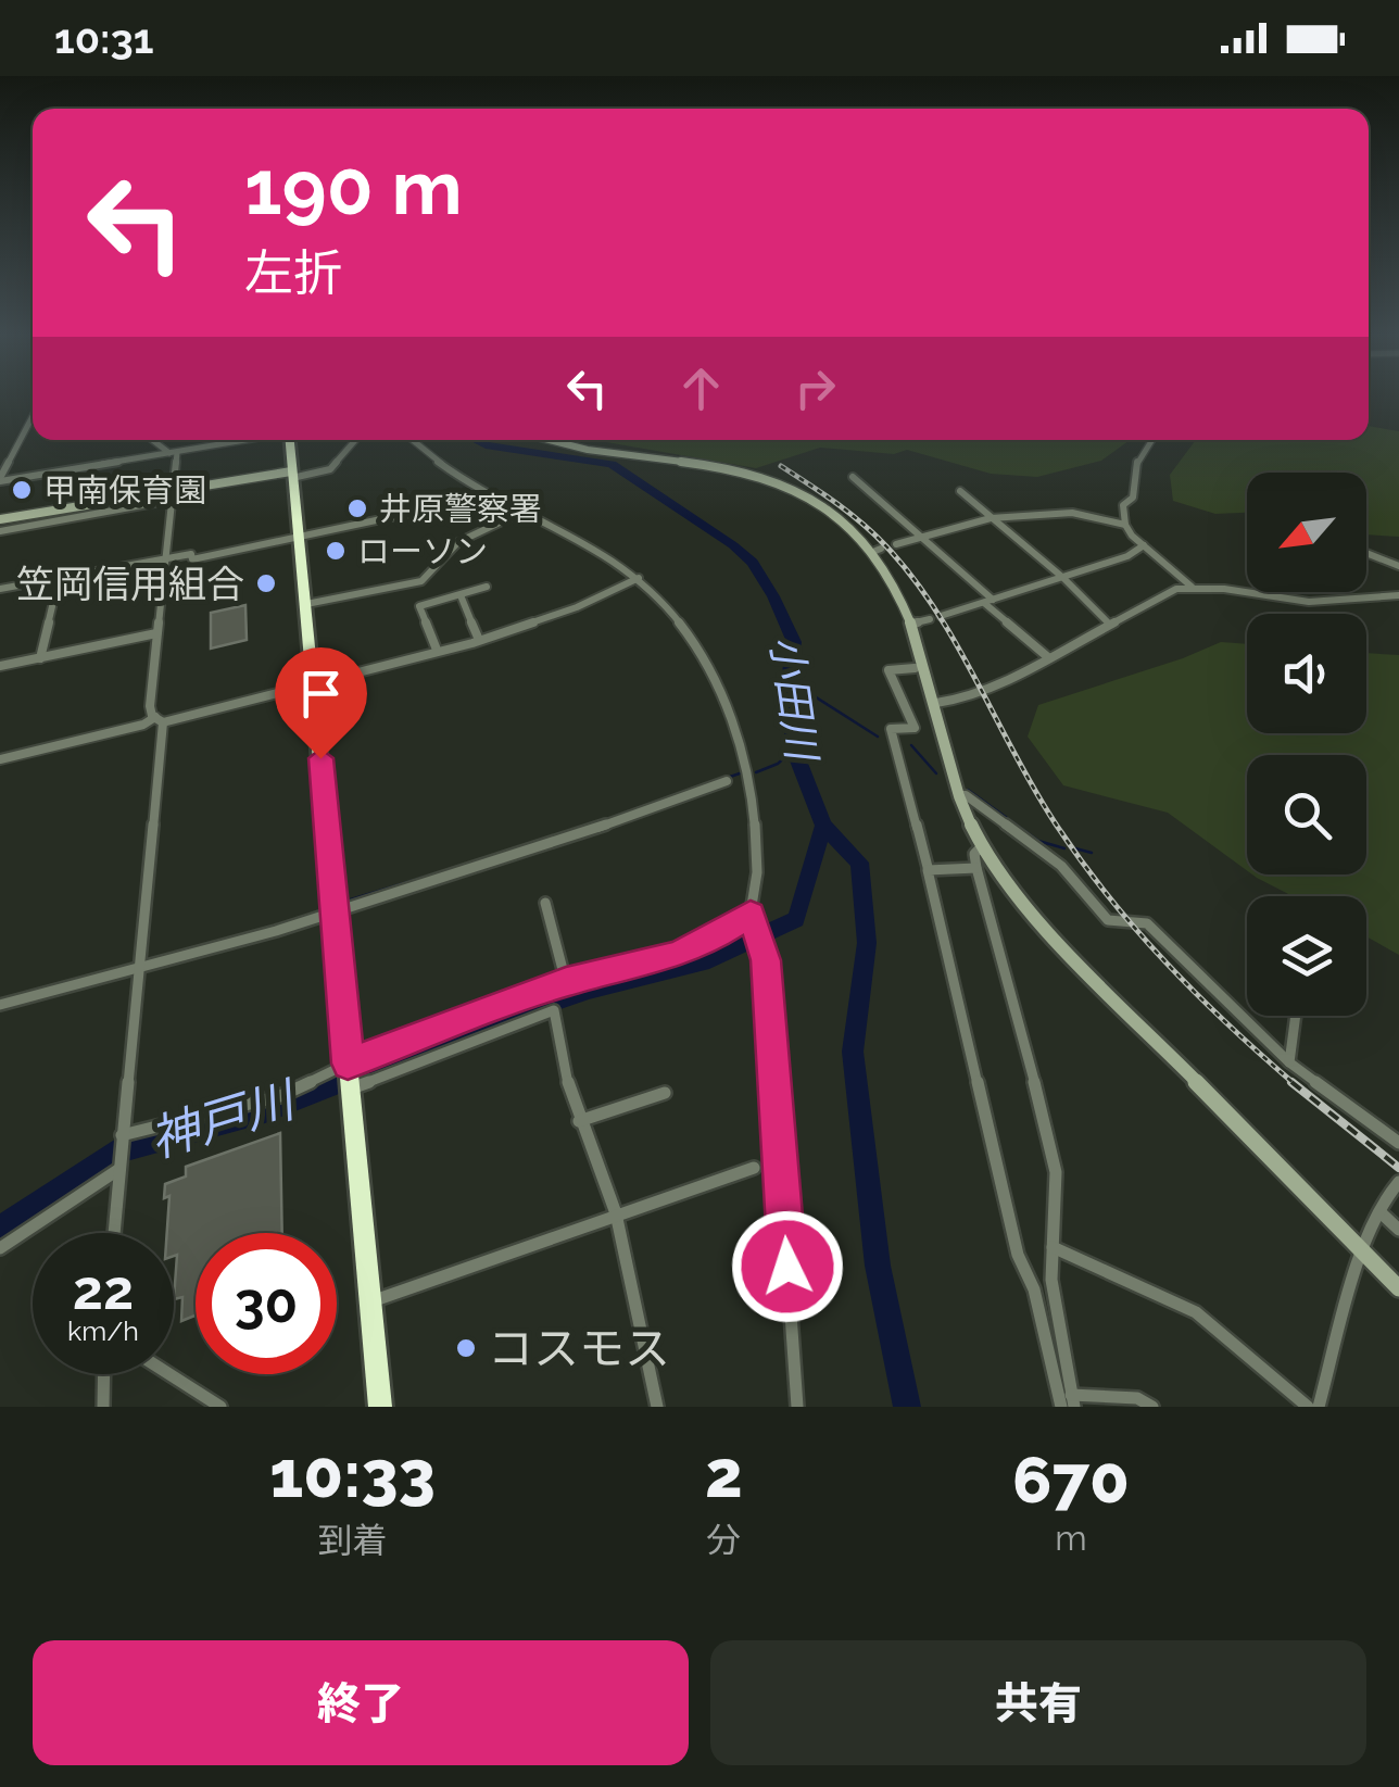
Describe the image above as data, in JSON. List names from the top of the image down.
{
  "water": ["小田川", "神戸川"],
  "places": [
    "甲南保育園",
    "井原警察署",
    "ローソン",
    "笠岡信用組合",
    "コスモス"
  ],
  "north": "bottom left",
  "page": {
    "status": "10:31",
    "turn": ["190 m", "左折"],
    "speed": "22 km/h",
    "limit": "30",
    "eta": [
      "10:33",
      "到着",
      "2",
      "分",
      "670",
      "m"
    ],
    "buttons": ["終了", "共有"]
  }
}
